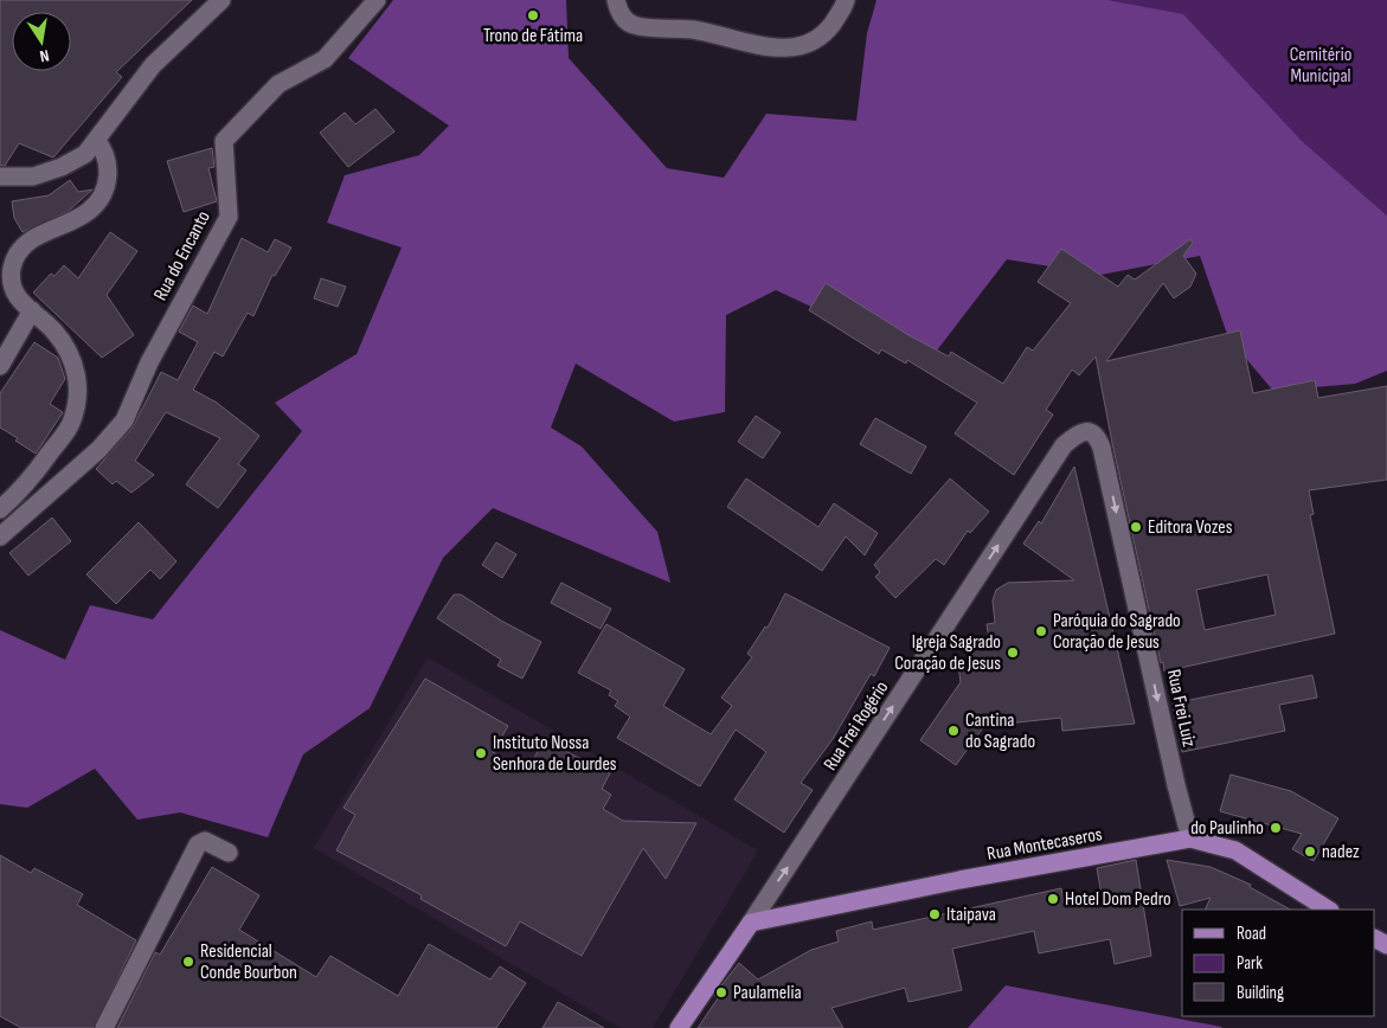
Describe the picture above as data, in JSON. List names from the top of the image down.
{
  "streets": {
    "main road": ["Rua Montecaseros"],
    "street": ["Rua do Encanto", "Rua Frei Luiz", "Rua Frei Rogério"]
  },
  "crossings": [
    ["Rua Frei Luiz", "Rua Frei Rogério"],
    ["Rua Frei Luiz", "Rua Montecaseros"],
    ["Rua Frei Rogério", "Rua Montecaseros"]
  ],
  "one_way": ["Rua Frei Luiz", "Rua Frei Rogério"],
  "parks": ["Cemitério Municipal"],
  "places": [
    "Trono de Fátima",
    "Editora Vozes",
    "Paróquia do Sagrado Coração de Jesus",
    "Igreja Sagrado Coração de Jesus",
    "Cantina do Sagrado",
    "Instituto Nossa Senhora de Lourdes",
    "do Paulinho",
    "nadez",
    "Hotel Dom Pedro",
    "Itaipava",
    "Residencial Conde Bourbon",
    "Paulamelia"
  ],
  "legend": ["Road", "Park", "Building"],
  "north": "bottom"
}
